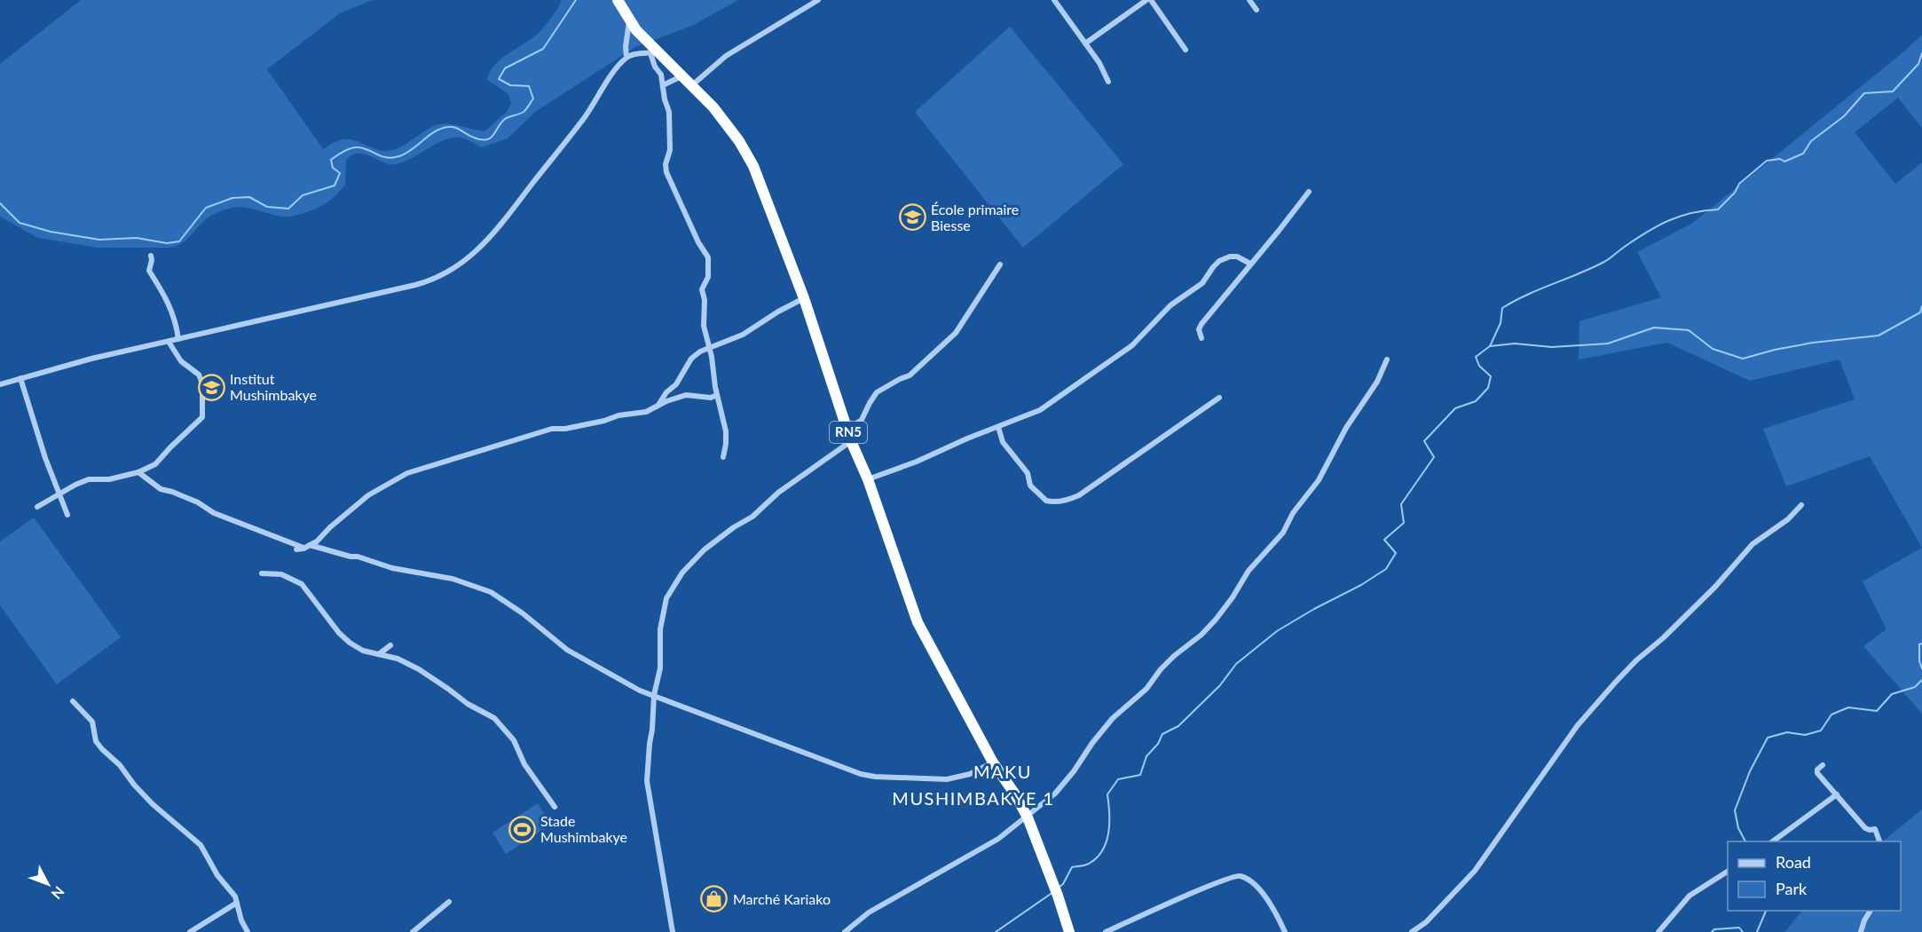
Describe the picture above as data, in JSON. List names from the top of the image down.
{
  "streets": {
    "highway": ["RN5"]
  },
  "districts": ["MAKU", "MUSHIMBAKYE 1"],
  "places": {
    "school or university": ["École primaire Biesse", "Institut Mushimbakye"],
    "sports": ["Stade Mushimbakye"],
    "shop": ["Marché Kariako"]
  },
  "legend": ["Road", "Park"],
  "north": "bottom right"
}
